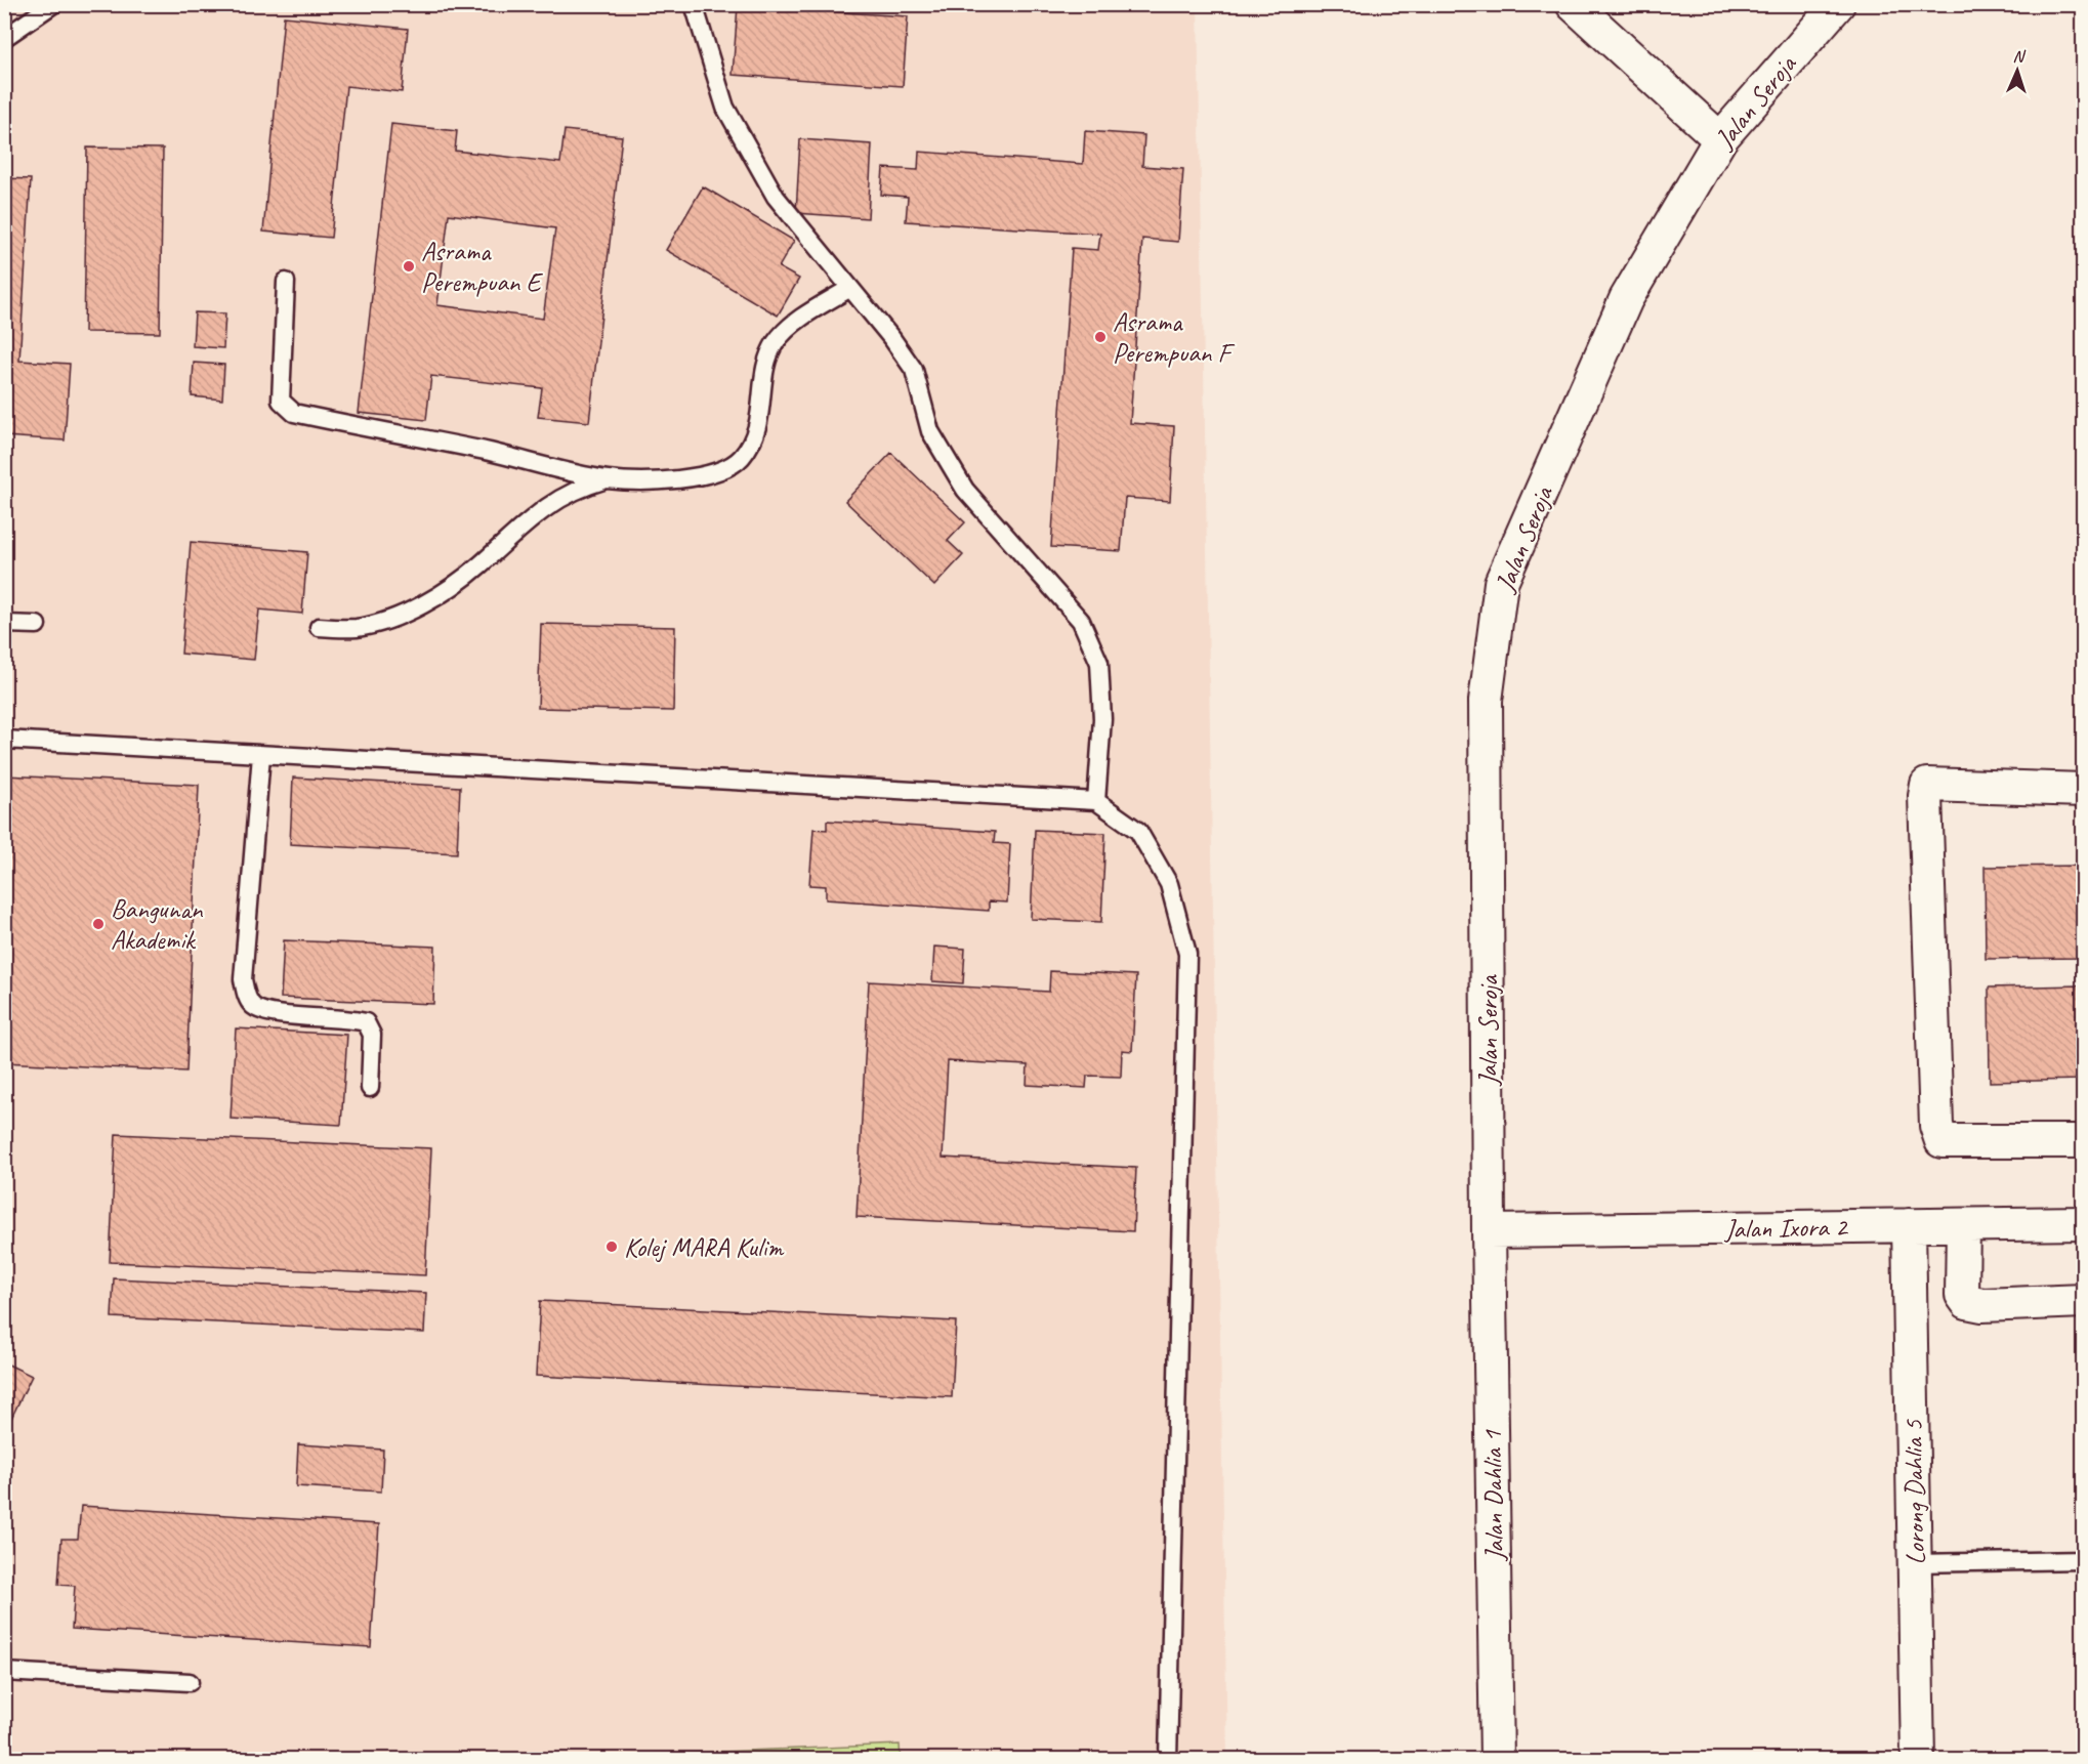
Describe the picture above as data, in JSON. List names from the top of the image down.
{
  "streets": {
    "street": [
      "Jalan Seroja",
      "Jalan Ixora 2",
      "Lorong Dahlia 5",
      "Jalan Dahlia 1"
    ]
  },
  "crossings": [
    ["Jalan Seroja", "Jalan Ixora 2"],
    ["Jalan Seroja", "Jalan Dahlia 1"],
    ["Jalan Ixora 2", "Lorong Dahlia 5"],
    ["Jalan Ixora 2", "Jalan Dahlia 1"]
  ],
  "places": [
    "Asrama Perempuan E",
    "Asrama Perempuan F",
    "Bangunan Akademik",
    "Kolej MARA Kulim"
  ],
  "north": "top"
}
